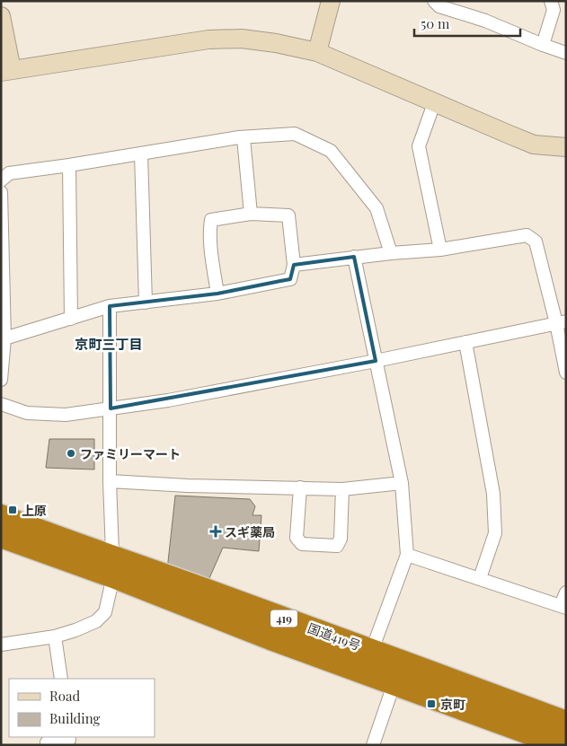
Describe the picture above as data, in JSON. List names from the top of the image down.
{
  "streets": {
    "highway": ["419", "国道419号"]
  },
  "districts": ["京町三丁目"],
  "places": {
    "other": ["ファミリーマート"],
    "transit": ["上原", "京町"],
    "health": ["スギ薬局"]
  },
  "legend": ["Road", "Building"],
  "scale_bar": "50 m"
}
